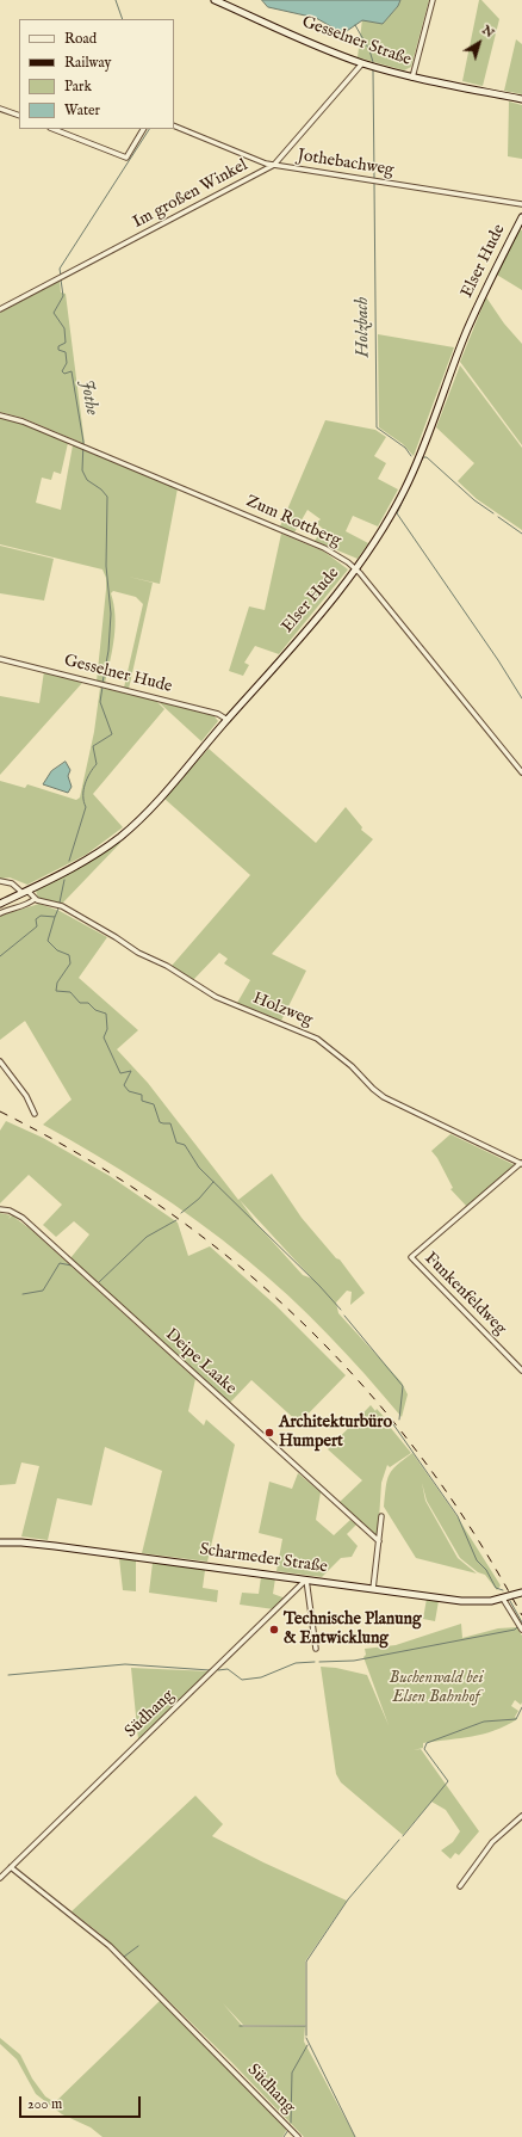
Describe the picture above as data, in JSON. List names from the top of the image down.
{
  "streets": {
    "street": [
      "Gesselner Straße",
      "Jothebachweg",
      "Im großen Winkel",
      "Elser Hude",
      "Zum Rottberg",
      "Gesselner Hude",
      "Holzweg",
      "Funkenfeldweg",
      "Deipe Laake",
      "Scharmeder Straße",
      "Südhang"
    ]
  },
  "crossings": [
    ["Gesselner Straße", "Im großen Winkel"],
    ["Jothebachweg", "Im großen Winkel"],
    ["Elser Hude", "Zum Rottberg"],
    ["Elser Hude", "Gesselner Hude"],
    ["Holzweg", "Funkenfeldweg"],
    ["Scharmeder Straße", "Südhang"]
  ],
  "water": ["Holzbach", "Jothe"],
  "parks": ["Buchenwald bei Elsen Bahnhof"],
  "places": ["Architekturbüro Humpert", "Technische Planung & Entwicklung"],
  "legend": [
    "Road",
    "Railway",
    "Park",
    "Water"
  ],
  "scale_bar": "200 m",
  "north": "top right"
}
